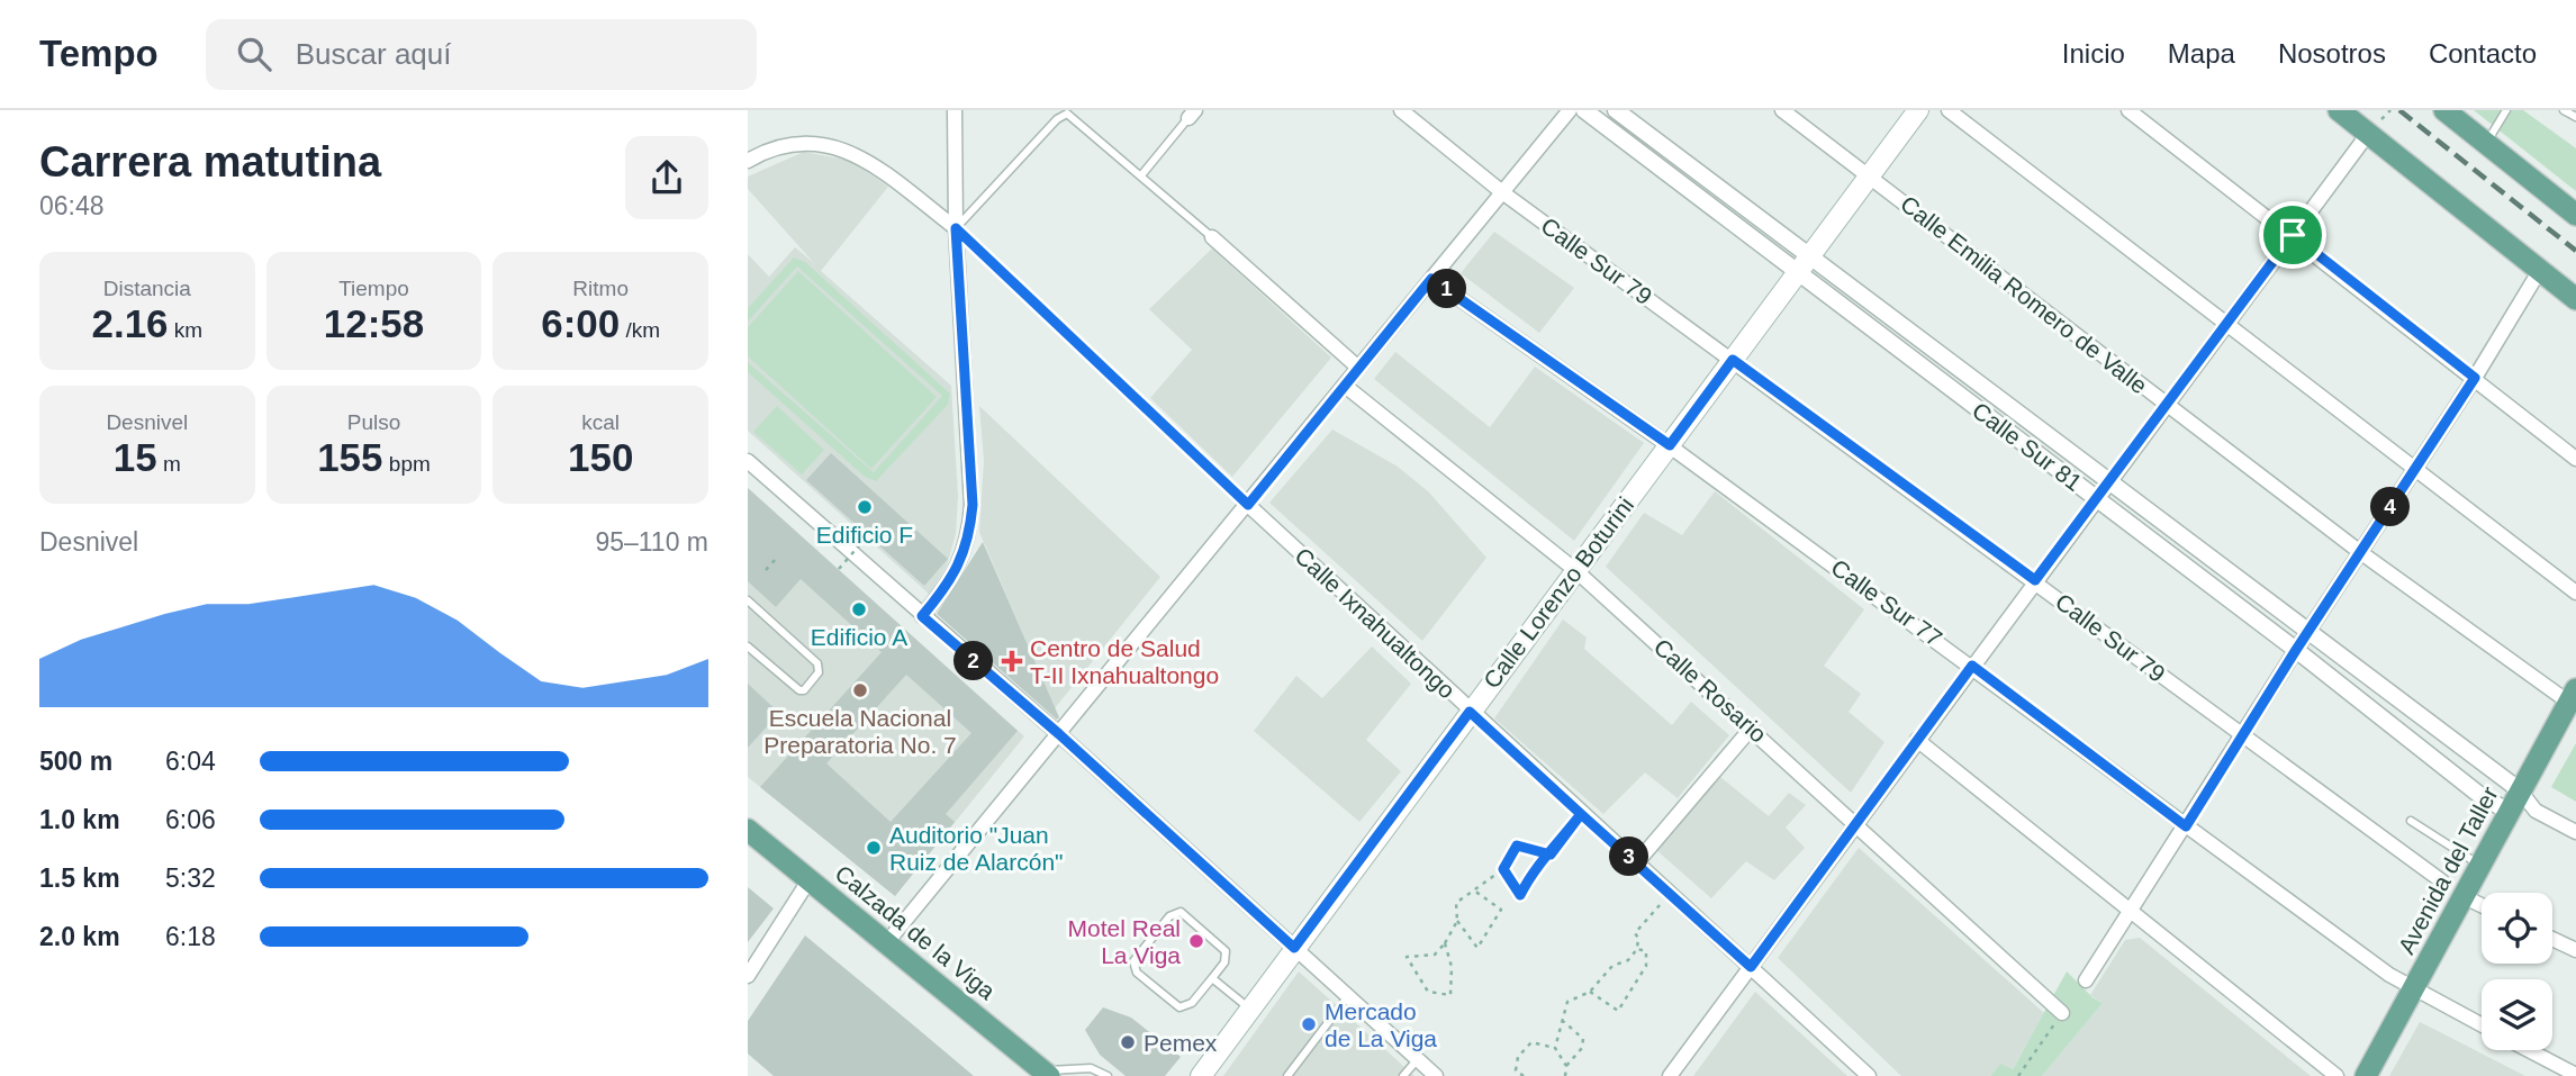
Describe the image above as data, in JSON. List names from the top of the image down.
{
  "streets": {
    "main road": ["Calle Lorenzo Boturini", "Avenida del Taller", "Calzada de la Viga"],
    "street": [
      "Calle Sur 79",
      "Calle Emilia Romero de Valle",
      "Calle Sur 81",
      "Calle Sur 77",
      "Calle Ixnahualtongo",
      "Calle Rosario"
    ]
  },
  "crossings": [
    ["Calle Sur 79", "Calle Lorenzo Boturini"],
    ["Calle Emilia Romero de Valle", "Calle Lorenzo Boturini"],
    ["Calle Emilia Romero de Valle", "Avenida del Taller"],
    ["Calle Sur 81", "Calle Lorenzo Boturini"],
    ["Calle Sur 81", "Avenida del Taller"],
    ["Calle Lorenzo Boturini", "Calle Sur 77"],
    ["Calle Lorenzo Boturini", "Calle Ixnahualtongo"],
    ["Calle Lorenzo Boturini", "Calle Rosario"],
    ["Calle Sur 77", "Avenida del Taller"]
  ],
  "places": {
    "other": [
      "Edificio F",
      "Edificio A",
      "Escuela Nacional Preparatoria No. 7",
      "Auditorio \"Juan Ruiz de Alarcón\"",
      "Motel Real La Viga",
      "Mercado de La Viga",
      "Pemex"
    ],
    "health": ["Centro de Salud T-II Ixnahualtongo"]
  },
  "page": {
    "header": "Tempo",
    "search": "Buscar aquí",
    "nav": [
      "Inicio",
      "Mapa",
      "Nosotros",
      "Contacto"
    ],
    "heading": ["Carrera matutina", "06:48"],
    "stats": [
      ["Distancia", "2.16 km"],
      ["Tiempo", "12:58"],
      ["Ritmo", "6:00 /km"],
      ["Desnivel", "15 m"],
      ["Pulso", "155 bpm"],
      ["kcal", "150"]
    ],
    "pins": [
      "1",
      "4",
      "2",
      "3"
    ],
    "chart": ["Desnivel", "95–110 m"],
    "list": [
      {
        "name": "500 m",
        "note": "6:04"
      },
      {
        "name": "1.0 km",
        "note": "6:06"
      },
      {
        "name": "1.5 km",
        "note": "5:32"
      },
      {
        "name": "2.0 km",
        "note": "6:18"
      }
    ]
  }
}
